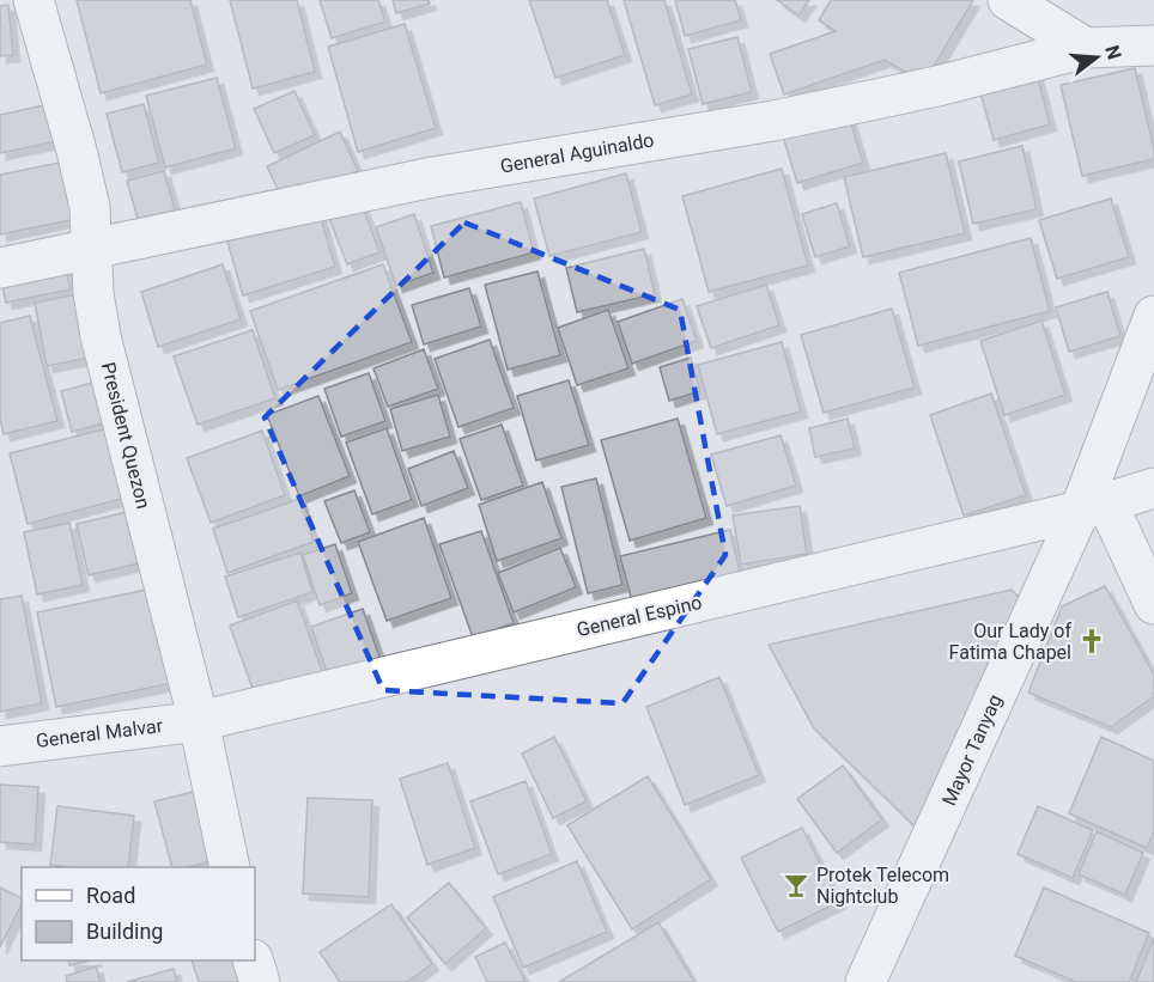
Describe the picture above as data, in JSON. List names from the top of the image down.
{
  "streets": {
    "street": [
      "General Aguinaldo",
      "President Quezon",
      "General Espino",
      "General Malvar",
      "Mayor Tanyag"
    ]
  },
  "crossings": [
    ["General Aguinaldo", "President Quezon"],
    ["President Quezon", "General Espino"],
    ["President Quezon", "General Malvar"],
    ["General Espino", "General Malvar"],
    ["General Espino", "Mayor Tanyag"]
  ],
  "places": {
    "church": ["Our Lady of Fatima Chapel"],
    "bar": ["Protek Telecom Nightclub"]
  },
  "legend": ["Road", "Building"],
  "north": "right"
}
